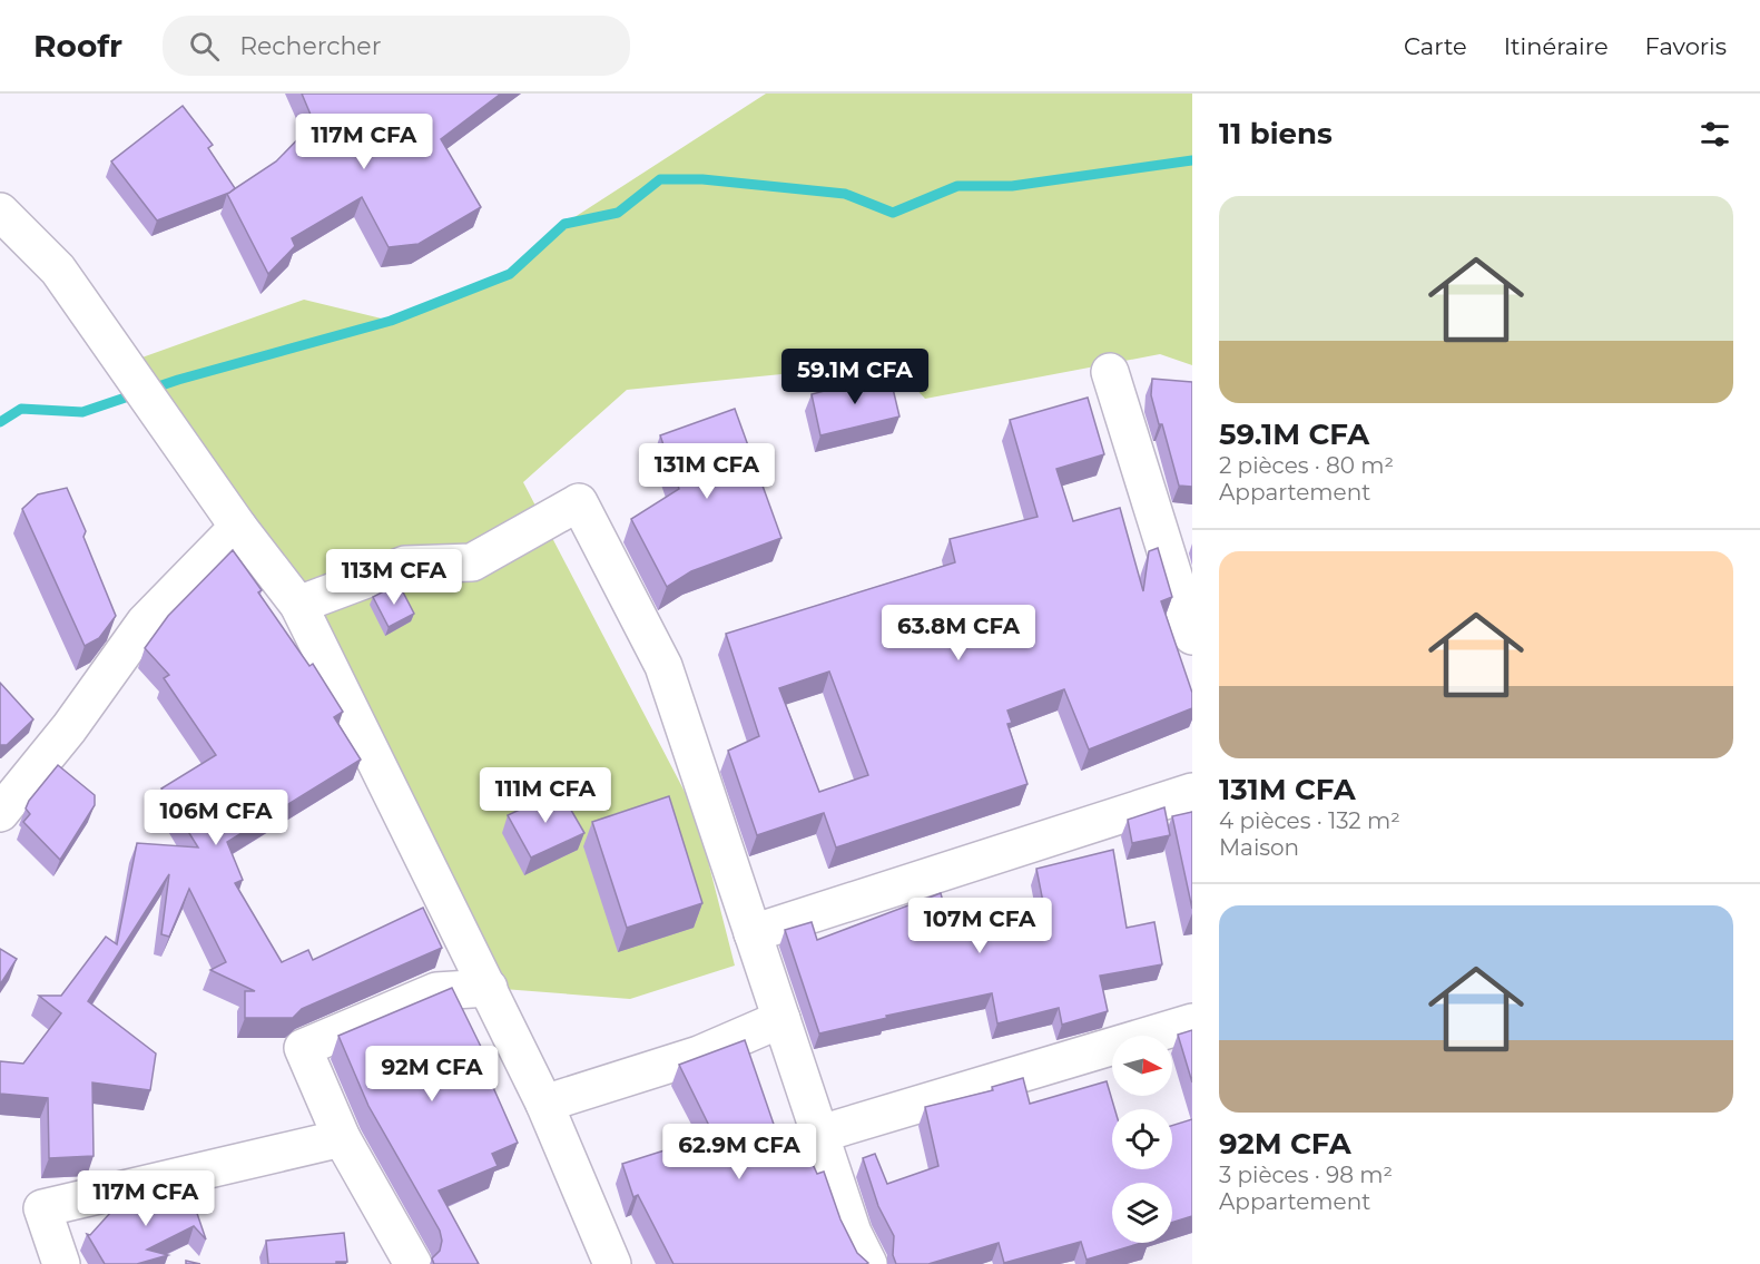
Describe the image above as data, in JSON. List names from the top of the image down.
{
  "north": "right",
  "page": {
    "header": "Roofr",
    "search": "Rechercher",
    "nav": ["Carte", "Itinéraire", "Favoris"],
    "heading": "11 biens",
    "price": [
      "117M CFA",
      "59.1M CFA",
      "131M CFA",
      "113M CFA",
      "63.8M CFA",
      "111M CFA",
      "106M CFA",
      "107M CFA",
      "92M CFA",
      "62.9M CFA",
      "117M CFA"
    ],
    "list": [
      {
        "name": "59.1M CFA",
        "note": "2 pièces · 80 m² · Appartement"
      },
      {
        "name": "131M CFA",
        "note": "4 pièces · 132 m² · Maison"
      },
      {
        "name": "92M CFA",
        "note": "3 pièces · 98 m² · Appartement"
      }
    ]
  }
}
